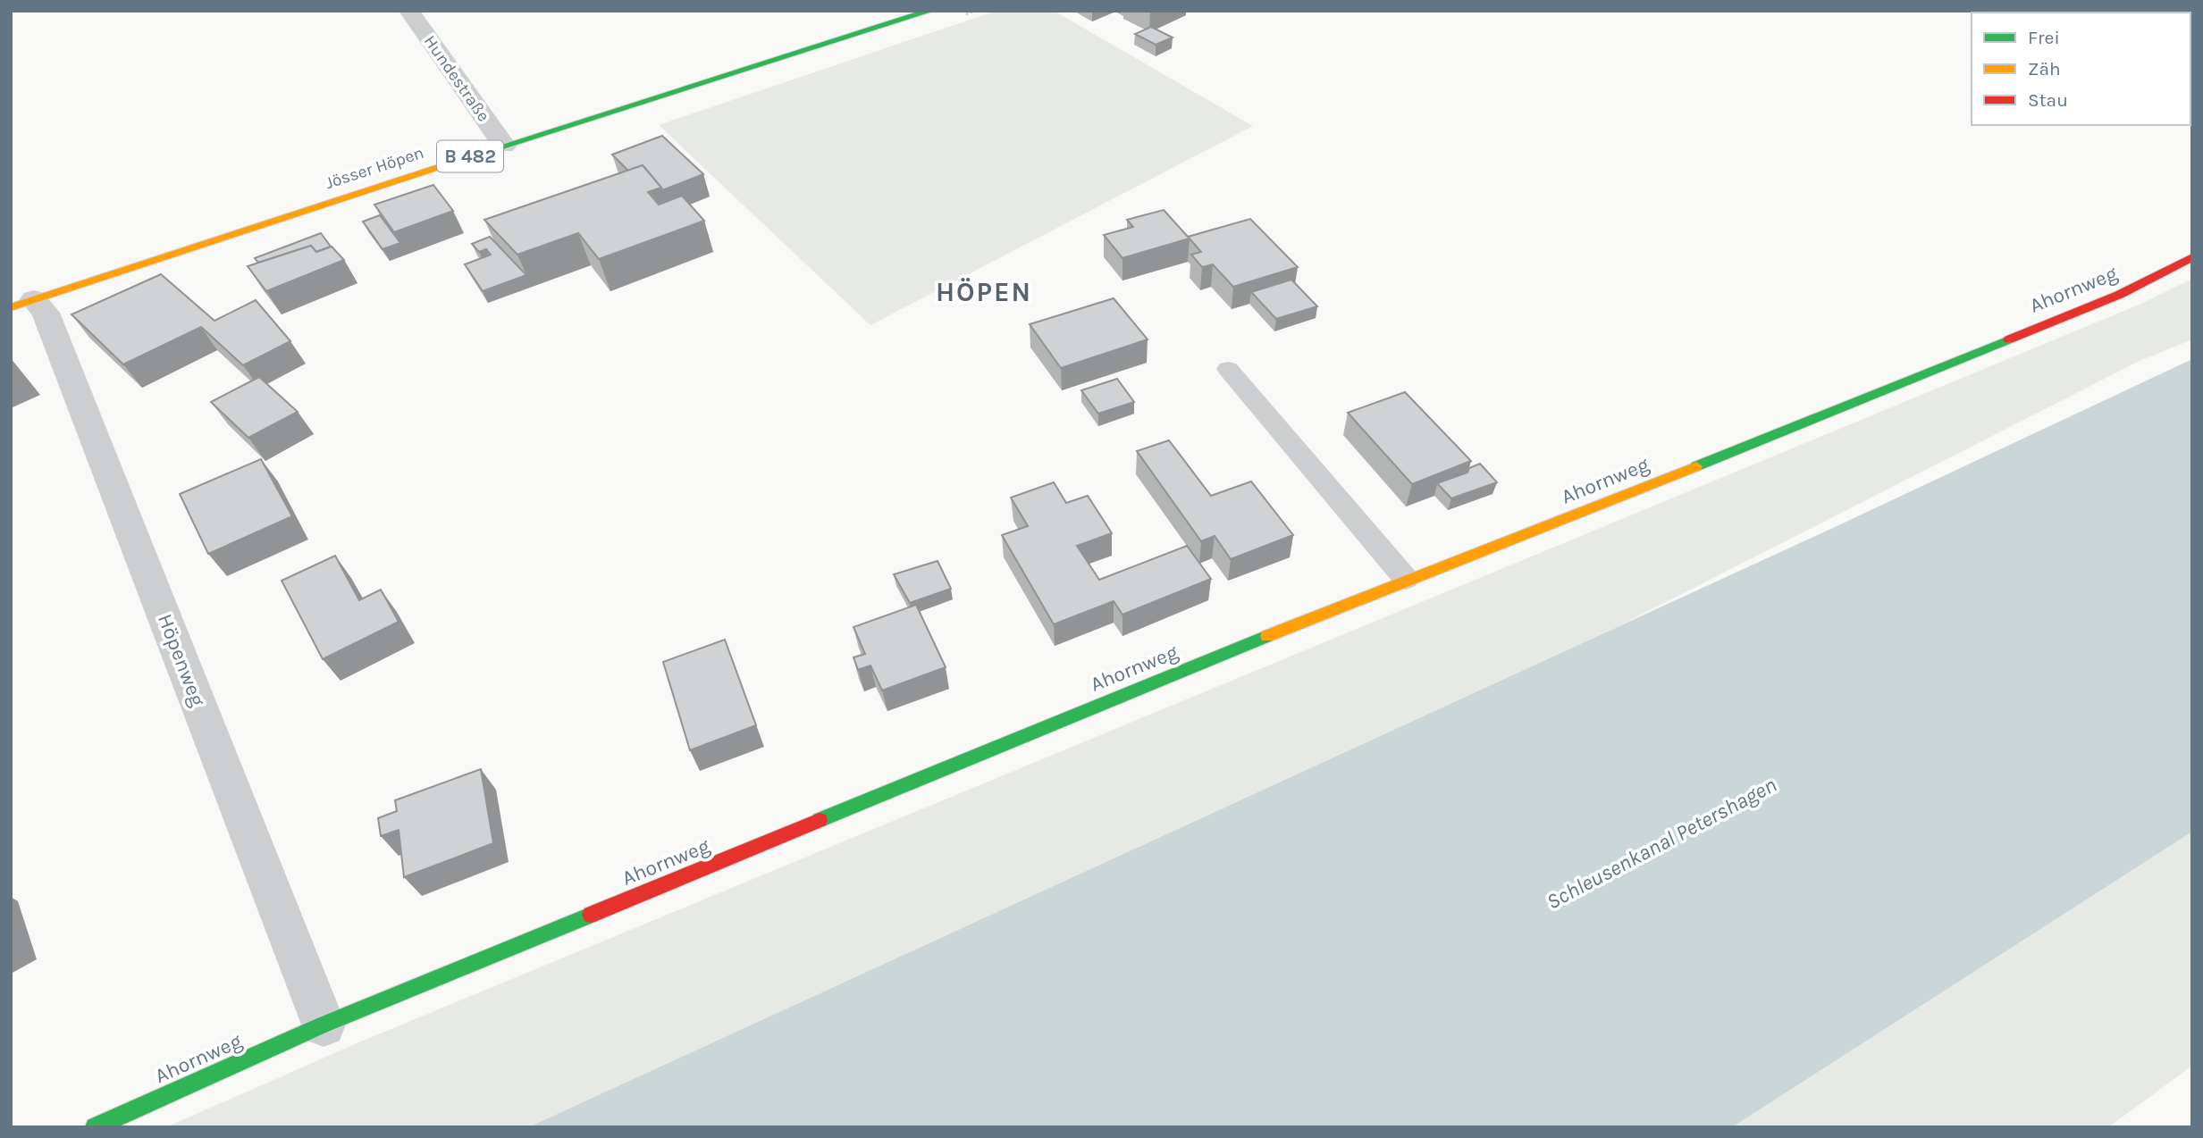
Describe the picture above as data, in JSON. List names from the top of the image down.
{
  "streets": {
    "street": [
      "Hundestraße",
      "B 482",
      "Jösser Höpen",
      "Ahornweg",
      "Höpenweg"
    ]
  },
  "crossings": [
    ["Hundestraße", "Jösser Höpen"],
    ["Jösser Höpen", "Höpenweg"],
    ["Ahornweg", "Höpenweg"]
  ],
  "districts": ["HÖPEN"],
  "water": ["Schleusenkanal Petershagen"],
  "legend": ["Frei", "Zäh", "Stau"]
}
